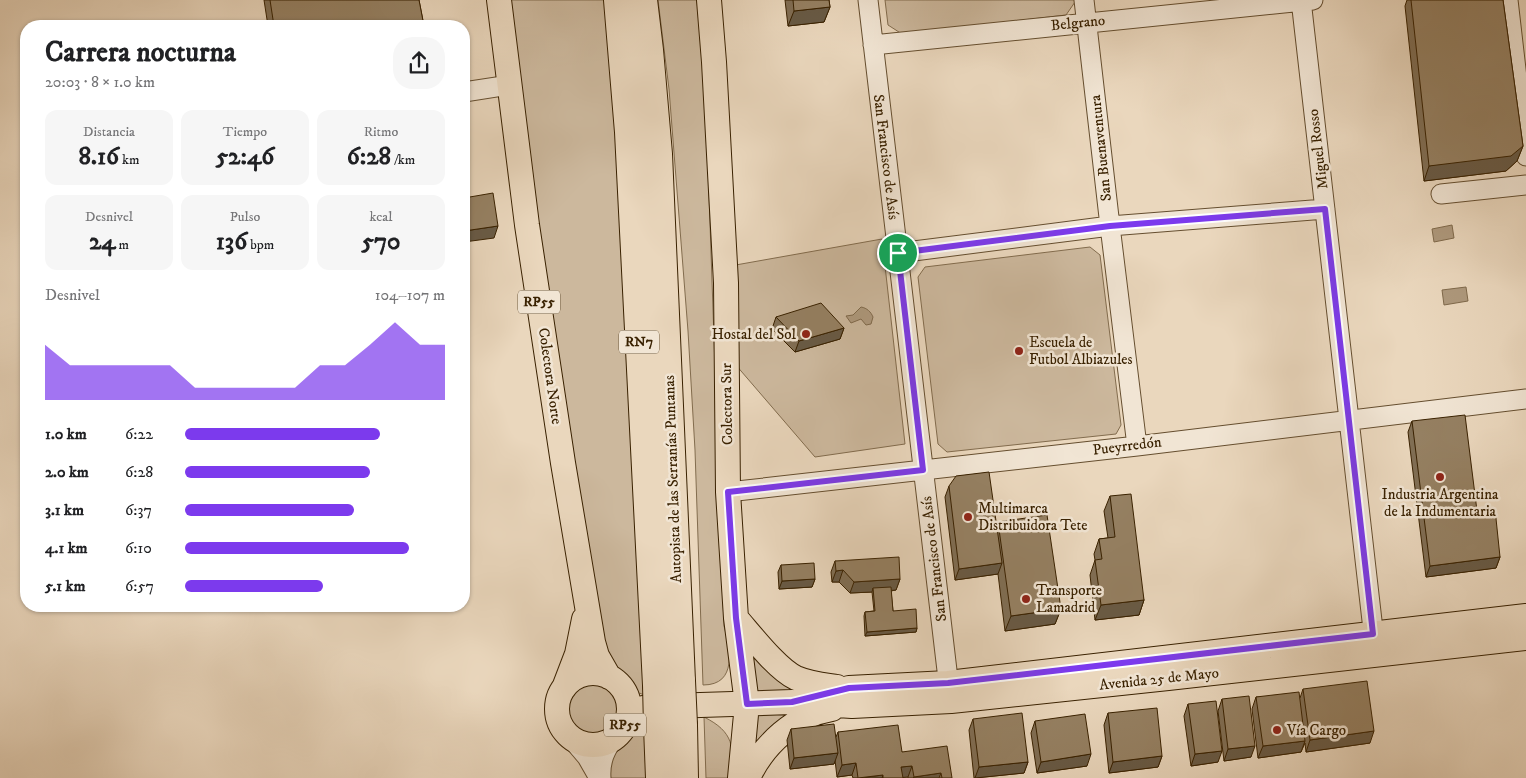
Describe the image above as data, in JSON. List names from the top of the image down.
{
  "streets": {
    "highway": ["RN7", "Autopista de las Serranías Puntanas"],
    "main road": [
      "RP55",
      "Colectora Norte",
      "Colectora Sur",
      "Avenida 25 de Mayo"
    ],
    "street": [
      "Belgrano",
      "San Buenaventura",
      "Miguel Rosso",
      "San Francisco de Asís",
      "Pueyrredón"
    ]
  },
  "crossings": [
    ["Belgrano", "San Buenaventura"],
    ["Belgrano", "Miguel Rosso"],
    ["Belgrano", "San Francisco de Asís"],
    ["San Buenaventura", "Pueyrredón"],
    ["Miguel Rosso", "Pueyrredón"],
    ["Miguel Rosso", "Avenida 25 de Mayo"],
    ["San Francisco de Asís", "Pueyrredón"],
    ["San Francisco de Asís", "Avenida 25 de Mayo"],
    ["RP55", "Colectora Norte"],
    ["RP55", "Avenida 25 de Mayo"],
    ["Colectora Norte", "Avenida 25 de Mayo"],
    ["Colectora Sur", "Pueyrredón"],
    ["Colectora Sur", "Avenida 25 de Mayo"],
    ["Autopista de las Serranías Puntanas", "Avenida 25 de Mayo"]
  ],
  "places": [
    "Hostal del Sol",
    "Escuela de Futbol Albiazules",
    "Industria Argentina de la Indumentaria",
    "Multimarca Distribuidora Tete",
    "Transporte Lamadrid",
    "Vía Cargo"
  ],
  "page": {
    "heading": ["Carrera nocturna", "20:03 · 8 × 1.0 km"],
    "stats": [
      ["Distancia", "8.16 km"],
      ["Tiempo", "52:46"],
      ["Ritmo", "6:28 /km"],
      ["Desnivel", "24 m"],
      ["Pulso", "136 bpm"],
      ["kcal", "570"]
    ],
    "chart": ["Desnivel", "104–107 m"],
    "list": [
      {
        "name": "1.0 km",
        "note": "6:22"
      },
      {
        "name": "2.0 km",
        "note": "6:28"
      },
      {
        "name": "3.1 km",
        "note": "6:37"
      },
      {
        "name": "4.1 km",
        "note": "6:10"
      },
      {
        "name": "5.1 km",
        "note": "6:57"
      }
    ]
  }
}
